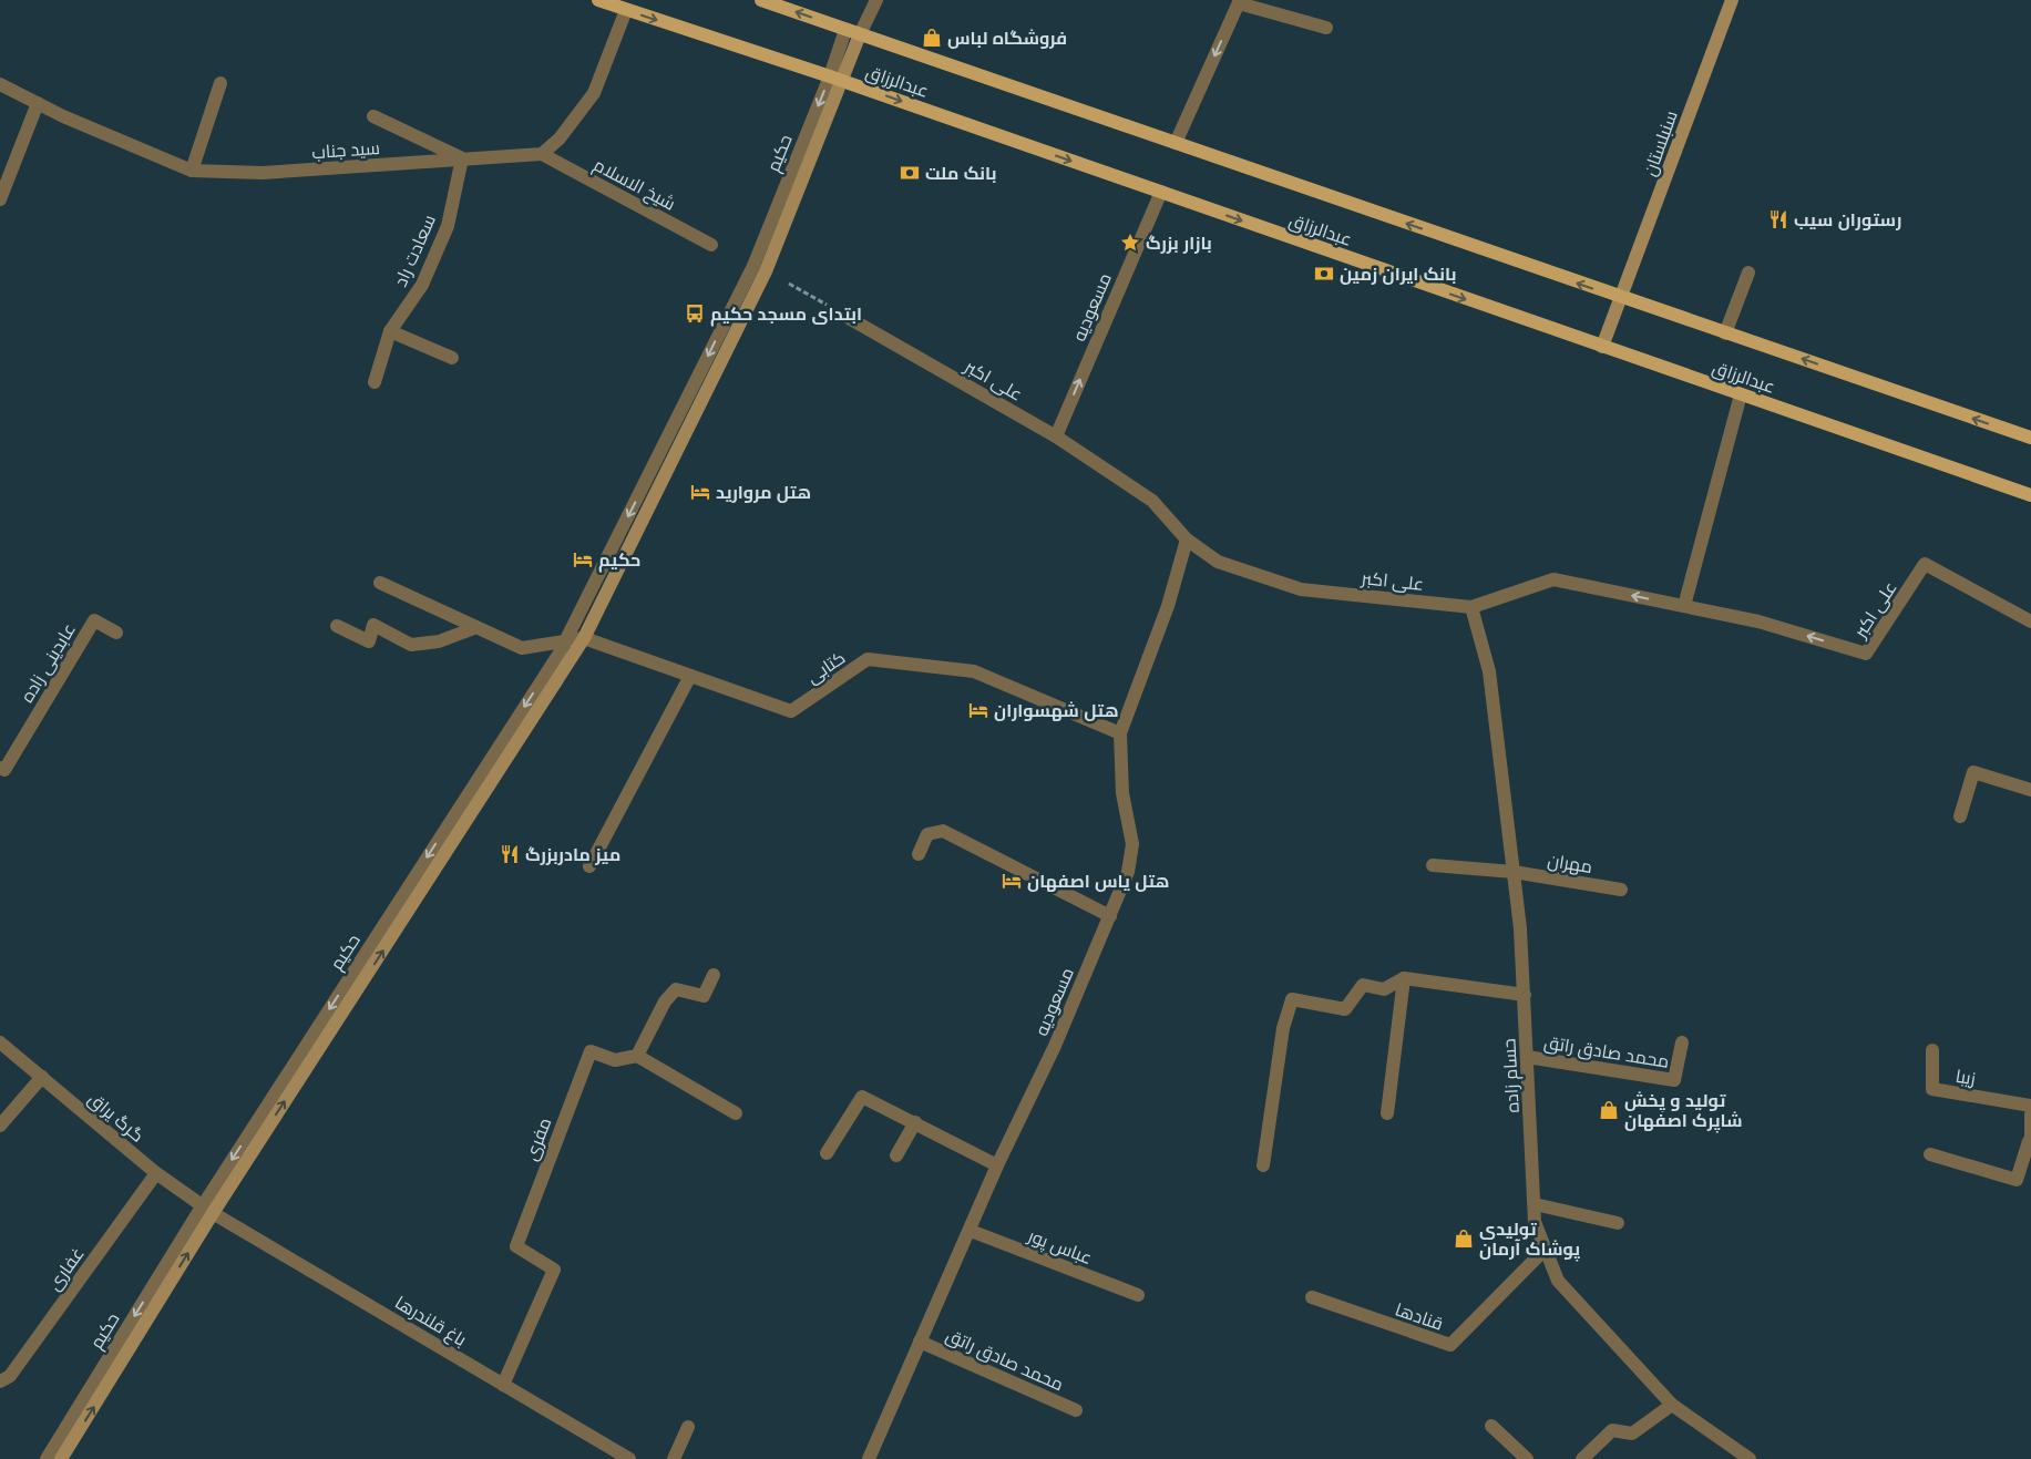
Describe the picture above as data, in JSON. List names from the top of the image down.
{
  "streets": {
    "main road": ["عبدالرزاق", "سنبلستان", "حکیم"],
    "street": [
      "سید جناب",
      "شیخ الاسلام",
      "سعادت راد",
      "مسعودیه",
      "علی اکبر",
      "عابدینی زاده",
      "کتابی",
      "مهران",
      "محمد صادق راتق",
      "حسام زاده",
      "زیبا",
      "گرگ یراق",
      "مفری",
      "عباس پور",
      "غفاری",
      "قنادها",
      "باغ قلندرها"
    ]
  },
  "crossings": [
    ["عبدالرزاق", "سنبلستان"],
    ["عبدالرزاق", "حکیم"],
    ["عبدالرزاق", "مسعودیه"],
    ["سید جناب", "شیخ الاسلام"],
    ["سید جناب", "سعادت راد"],
    ["حکیم", "کتابی"],
    ["حکیم", "گرگ یراق"],
    ["حکیم", "باغ قلندرها"],
    ["مسعودیه", "علی اکبر"],
    ["مسعودیه", "کتابی"],
    ["مسعودیه", "محمد صادق راتق"],
    ["مسعودیه", "عباس پور"],
    ["علی اکبر", "حسام زاده"],
    ["مهران", "حسام زاده"],
    ["محمد صادق راتق", "حسام زاده"],
    ["حسام زاده", "قنادها"],
    ["گرگ یراق", "غفاری"],
    ["گرگ یراق", "باغ قلندرها"],
    ["مفری", "باغ قلندرها"]
  ],
  "one_way": ["علی اکبر"],
  "places": {
    "shop": ["فروشگاه لباس", "تولید و پخش شاپرک اصفهان", "تولیدی پوشاک آرمان"],
    "bank": ["بانک ملت", "بانک ایران زمین"],
    "restaurant": ["رستوران سيب", "میز مادربزرگ"],
    "place": ["بازار بزرگ"],
    "bus stop": ["ابتدای مسجد حکیم"],
    "hotel": [
      "هتل مروارید",
      "حکیم",
      "هتل شهسواران",
      "هتل یاس اصفهان"
    ]
  }
}
